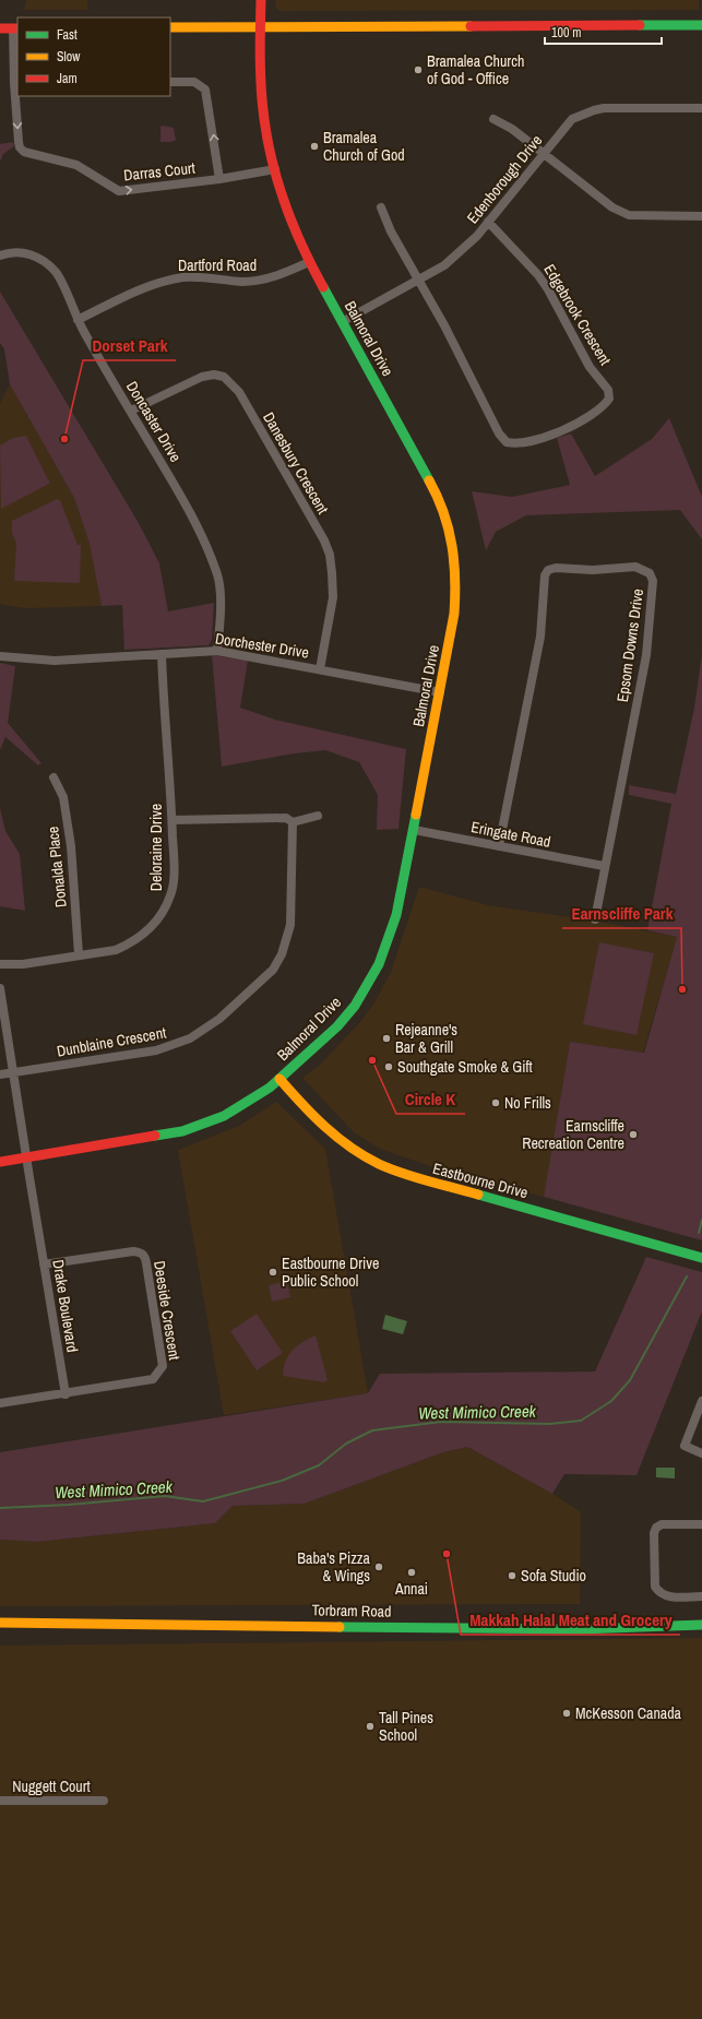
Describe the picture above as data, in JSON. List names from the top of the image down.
{
  "streets": {
    "street": [
      "Darras Court",
      "Edenborough Drive",
      "Dartford Road",
      "Edgebrook Crescent",
      "Balmoral Drive",
      "Doncaster Drive",
      "Danesbury Crescent",
      "Dorchester Drive",
      "Epsom Downs Drive",
      "Eringate Road",
      "Deloraine Drive",
      "Donalda Place",
      "Dunblaine Crescent",
      "Eastbourne Drive",
      "Drake Boulevard",
      "Deeside Crescent",
      "Torbram Road",
      "Nuggett Court"
    ]
  },
  "crossings": [
    ["Darras Court", "Balmoral Drive"],
    ["Edenborough Drive", "Edgebrook Crescent"],
    ["Edenborough Drive", "Balmoral Drive"],
    ["Dartford Road", "Balmoral Drive"],
    ["Dartford Road", "Doncaster Drive"],
    ["Balmoral Drive", "Dorchester Drive"],
    ["Balmoral Drive", "Eringate Road"],
    ["Balmoral Drive", "Eastbourne Drive"],
    ["Balmoral Drive", "Drake Boulevard"],
    ["Doncaster Drive", "Danesbury Crescent"],
    ["Doncaster Drive", "Dorchester Drive"],
    ["Danesbury Crescent", "Dorchester Drive"],
    ["Dorchester Drive", "Deloraine Drive"],
    ["Epsom Downs Drive", "Eringate Road"],
    ["Deloraine Drive", "Donalda Place"],
    ["Drake Boulevard", "Deeside Crescent"]
  ],
  "water": ["West Mimico Creek"],
  "places": [
    "Bramalea Church of God - Office",
    "Bramalea Church of God",
    "Dorset Park",
    "Earnscliffe Park",
    "Rejeanne's Bar & Grill",
    "Circle K",
    "Southgate Smoke & Gift",
    "No Frills",
    "Earnscliffe Recreation Centre",
    "Eastbourne Drive Public School",
    "Makkah Halal Meat and Grocery",
    "Baba's Pizza & Wings",
    "Annai",
    "Sofa Studio",
    "McKesson Canada",
    "Tall Pines School"
  ],
  "legend": ["Fast", "Slow", "Jam"],
  "scale_bar": "100 m"
}
